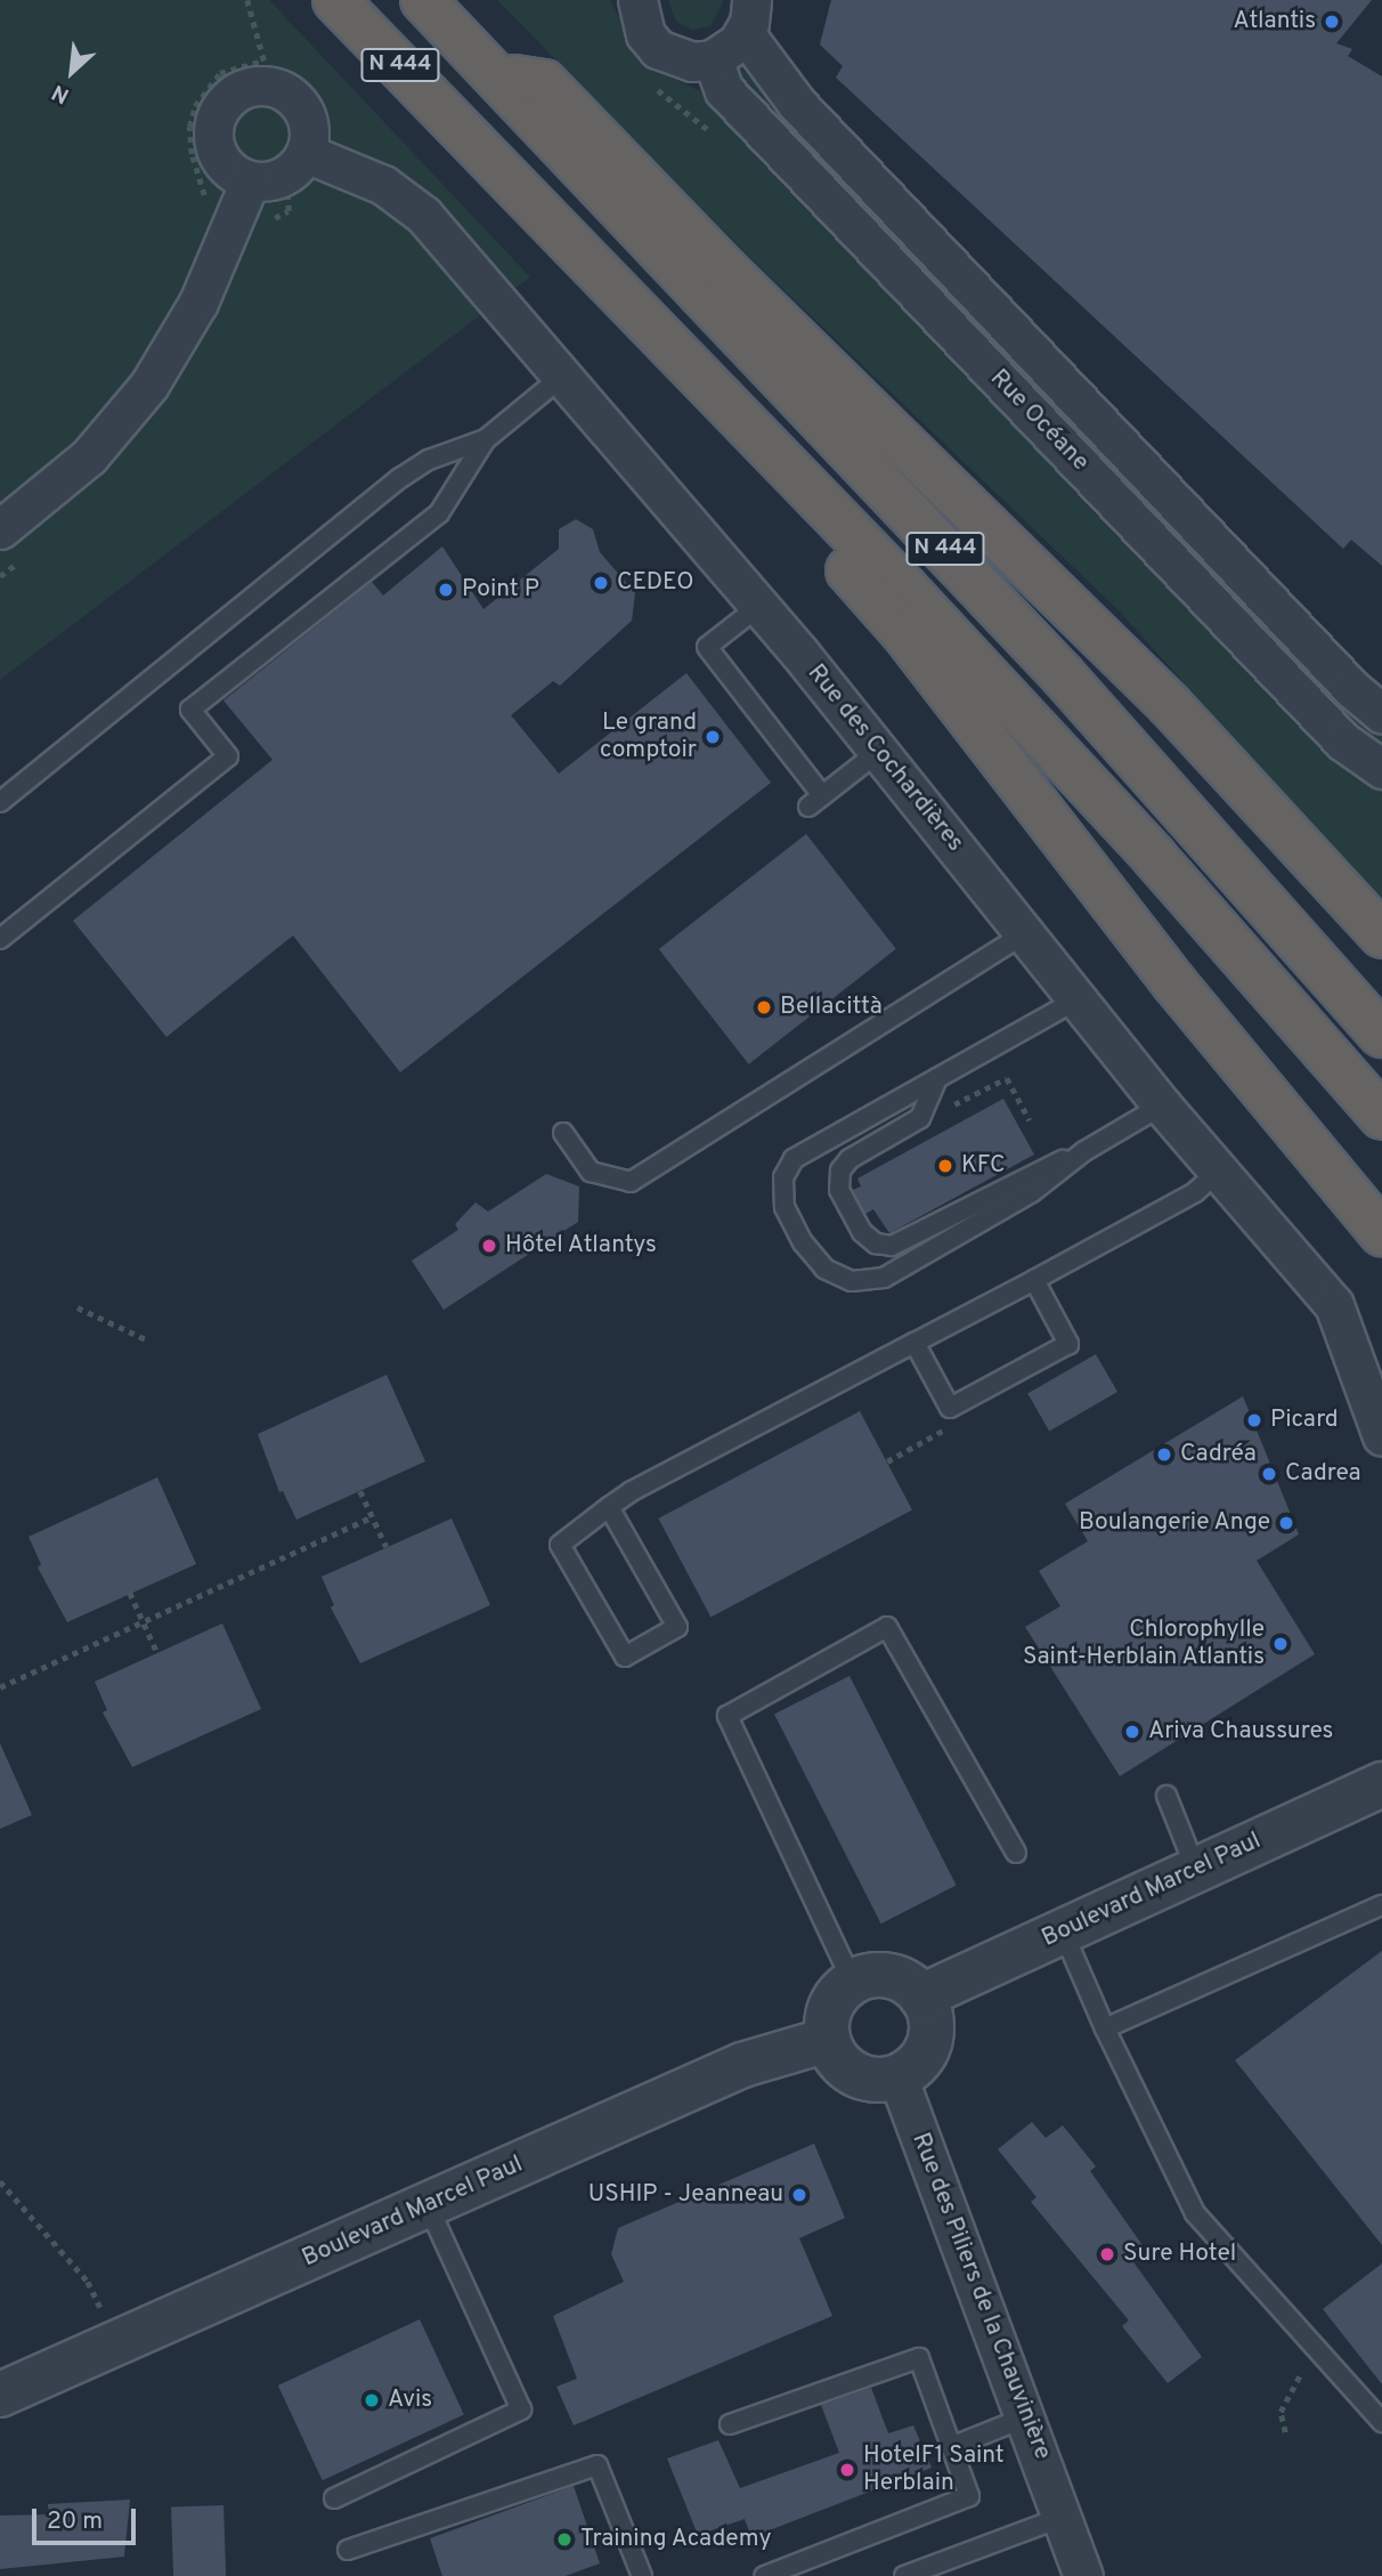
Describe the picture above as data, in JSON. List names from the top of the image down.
{
  "streets": {
    "highway": ["N 444"],
    "street": [
      "Rue Océane",
      "Rue des Cochardières",
      "Boulevard Marcel Paul",
      "Rue des Piliers de la Chauvinière"
    ]
  },
  "crossings": [
    ["Boulevard Marcel Paul", "Rue des Piliers de la Chauvinière"]
  ],
  "places": [
    "Atlantis",
    "CEDEO",
    "Point P",
    "Le grand comptoir",
    "Bellacittà",
    "KFC",
    "Hôtel Atlantys",
    "Picard",
    "Cadréa",
    "Cadrea",
    "Boulangerie Ange",
    "Chlorophylle Saint-Herblain Atlantis",
    "Ariva Chaussures",
    "USHIP - Jeanneau",
    "Sure Hotel",
    "Avis",
    "HotelF1 Saint Herblain",
    "Training Academy"
  ],
  "scale_bar": "20 m",
  "north": "bottom left"
}
